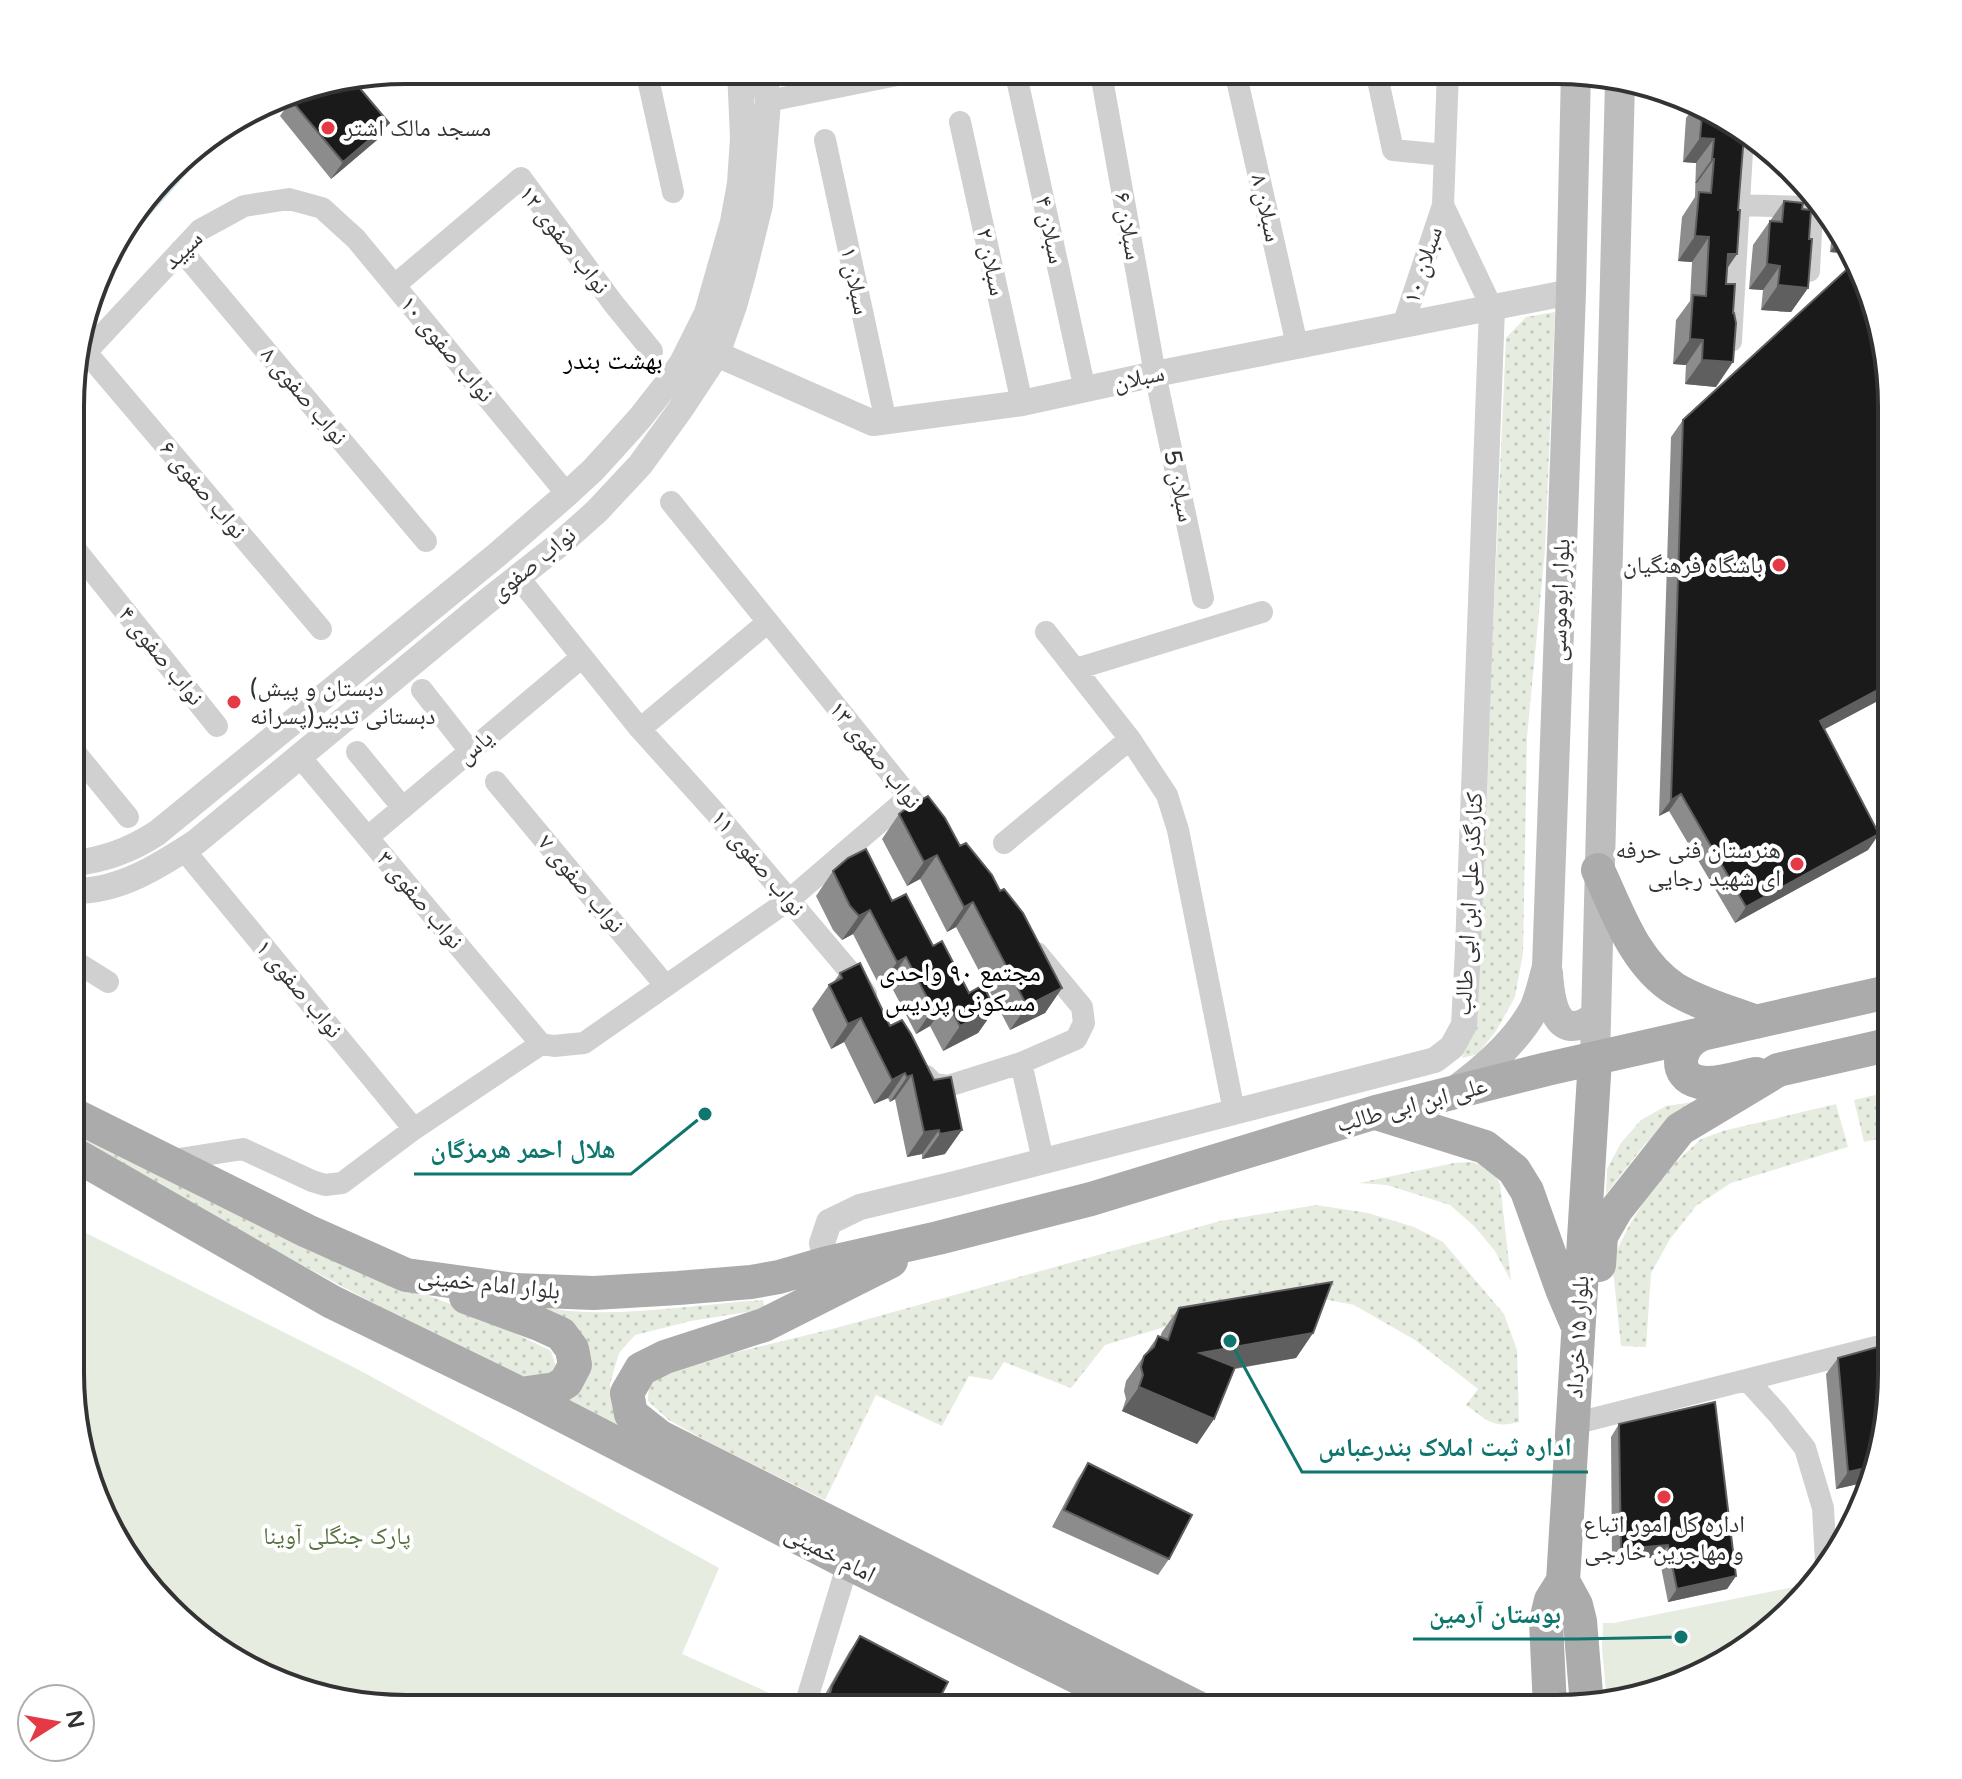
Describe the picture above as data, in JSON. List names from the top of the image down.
{
  "streets": {
    "main road": [
      "بلوار ابوموسی",
      "علی ابن ابی طالب",
      "بلوار امام خمینی",
      "بلوار ۱۵ خرداد",
      "امام خمینی"
    ],
    "street": [
      "سبلان ۸",
      "سبلان ۶",
      "سبلان ۴",
      "نواب صفوی ۱۲",
      "سپید",
      "سبلان ۲",
      "سبلان ۱۰",
      "سبلان ۱",
      "نواب صفوی ۱۰",
      "سبلان",
      "نواب صفوی ۸",
      "سبلان 5",
      "نواب صفوی ۶",
      "نواب صفوی",
      "نواب صفوی ۴",
      "یاس",
      "نواب صفوی ۱۳",
      "نواب صفوی ۱۱",
      "نواب صفوی ۷",
      "نواب صفوی ۳",
      "کنارگذر علی ابن ابی طالب",
      "نواب صفوی ۱"
    ]
  },
  "crossings": [
    ["سبلان ۸", "سبلان"],
    ["سبلان ۶", "سبلان"],
    ["سبلان ۶", "سبلان 5"],
    ["سبلان ۴", "سبلان"],
    ["نواب صفوی ۱۲", "نواب صفوی ۱۰"],
    ["سپید", "نواب صفوی ۱۰"],
    ["سپید", "نواب صفوی ۸"],
    ["سبلان ۲", "سبلان"],
    ["سبلان ۱۰", "سبلان"],
    ["سبلان ۱۰", "کنارگذر علی ابن ابی طالب"],
    ["سبلان ۱", "سبلان"],
    ["نواب صفوی ۱۰", "نواب صفوی"],
    ["سبلان", "سبلان 5"],
    ["سبلان", "نواب صفوی"],
    ["سبلان", "بلوار ابوموسی"],
    ["سبلان", "کنارگذر علی ابن ابی طالب"],
    ["نواب صفوی", "نواب صفوی ۱۱"],
    ["نواب صفوی", "نواب صفوی ۳"],
    ["نواب صفوی", "نواب صفوی ۱"],
    ["بلوار ابوموسی", "علی ابن ابی طالب"],
    ["بلوار ابوموسی", "بلوار ۱۵ خرداد"],
    ["یاس", "نواب صفوی ۱۱"],
    ["یاس", "نواب صفوی ۳"],
    ["کنارگذر علی ابن ابی طالب", "بلوار امام خمینی"],
    ["علی ابن ابی طالب", "بلوار امام خمینی"],
    ["علی ابن ابی طالب", "بلوار ۱۵ خرداد"]
  ],
  "districts": ["بهشت بندر", "مجتمع ٩٠ واحدی مسکونی پردیس"],
  "parks": ["پارک جنگلی آوینا"],
  "places": [
    "مسجد مالک اشتر",
    "باشگاه فرهنگیان",
    "(دبستان و پیش دبستانی تدبیر(پسرانه",
    "هنرستان فنی حرفه ای شهید رجایی",
    "هلال احمر هرمزگان",
    "اداره ثبت املاک بندرعباس",
    "اداره کل امور اتباع و مهاجرین خارجی",
    "بوستان آرمین"
  ],
  "north": "right"
}
